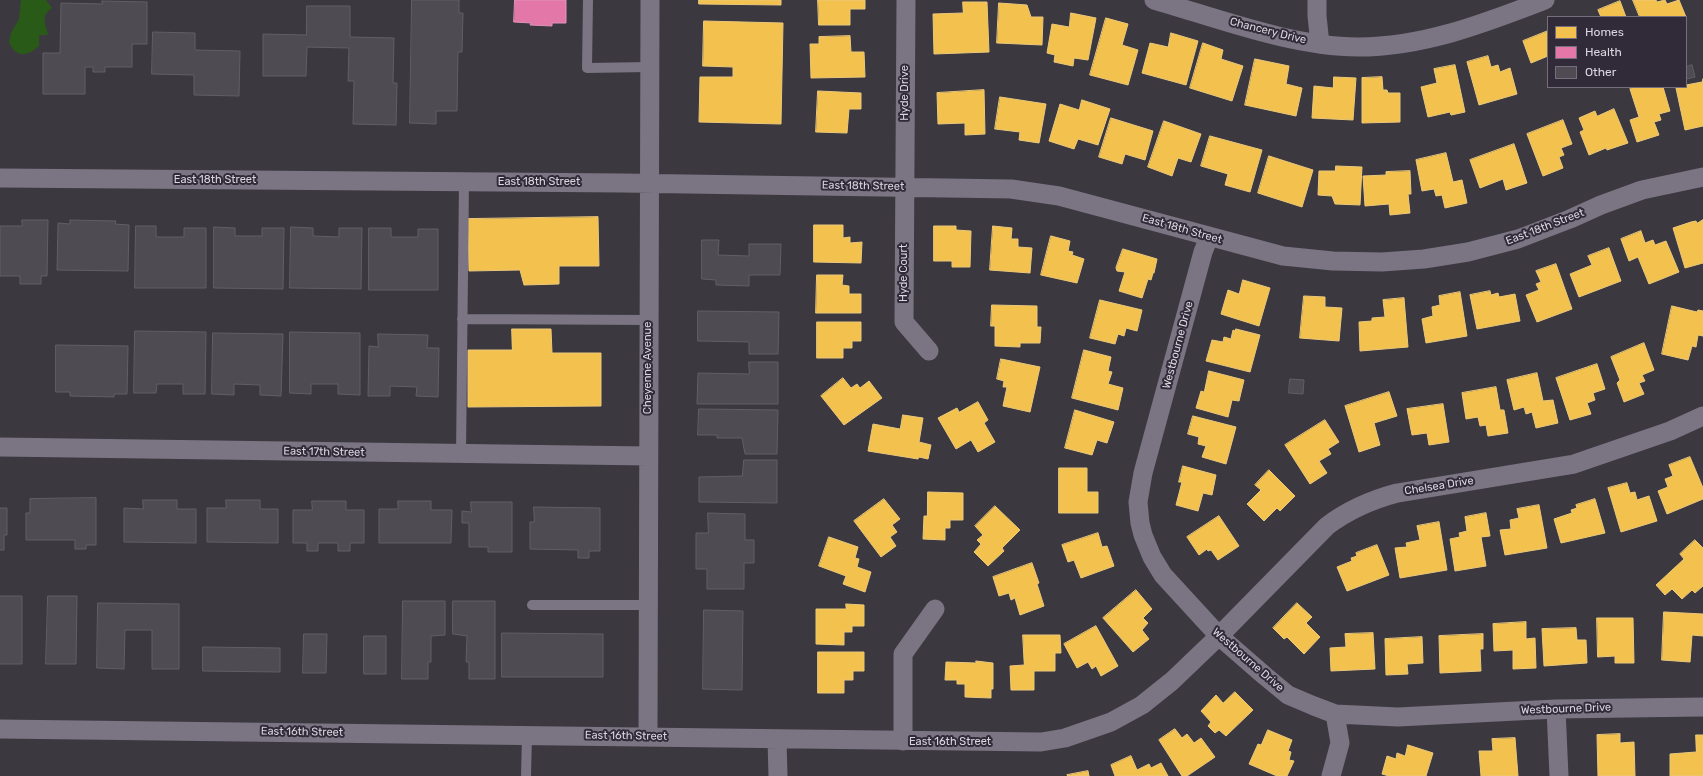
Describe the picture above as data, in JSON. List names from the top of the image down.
{
  "streets": {
    "street": [
      "Chancery Drive",
      "Hyde Drive",
      "East 18th Street",
      "Hyde Court",
      "Westbourne Drive",
      "Cheyenne Avenue",
      "East 17th Street",
      "Chelsea Drive",
      "East 16th Street"
    ]
  },
  "crossings": [
    ["Hyde Drive", "East 18th Street"],
    ["Hyde Drive", "Hyde Court"],
    ["East 18th Street", "Hyde Court"],
    ["East 18th Street", "Westbourne Drive"],
    ["East 18th Street", "Cheyenne Avenue"],
    ["Westbourne Drive", "Chelsea Drive"],
    ["Westbourne Drive", "East 16th Street"],
    ["Cheyenne Avenue", "East 17th Street"],
    ["Cheyenne Avenue", "East 16th Street"],
    ["Chelsea Drive", "East 16th Street"]
  ],
  "legend": ["Homes", "Health", "Other"]
}
